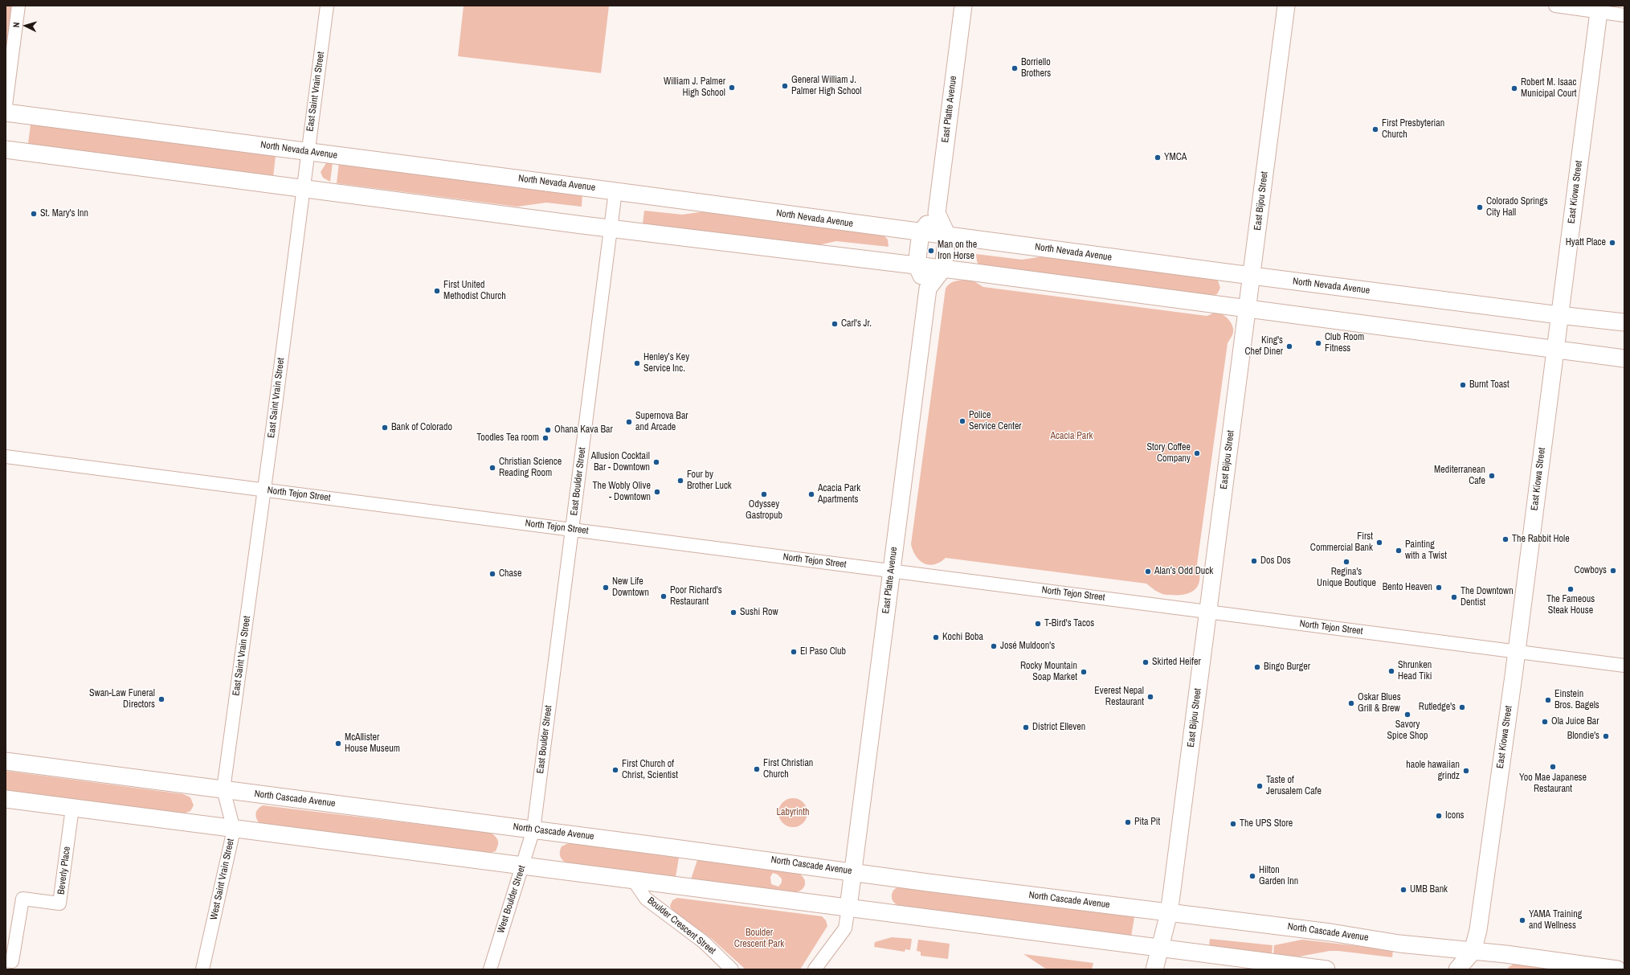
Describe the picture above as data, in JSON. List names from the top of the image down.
{
  "streets": {
    "main road": [
      "East Platte Avenue",
      "North Nevada Avenue",
      "East Kiowa Street",
      "East Bijou Street",
      "North Cascade Avenue"
    ],
    "street": [
      "East Saint Vrain Street",
      "East Boulder Street",
      "North Tejon Street",
      "Beverly Place",
      "West Saint Vrain Street",
      "West Boulder Street",
      "Boulder Crescent Street"
    ]
  },
  "crossings": [
    ["East Saint Vrain Street", "North Nevada Avenue"],
    ["East Saint Vrain Street", "North Tejon Street"],
    ["East Saint Vrain Street", "North Cascade Avenue"],
    ["East Saint Vrain Street", "West Saint Vrain Street"],
    ["East Platte Avenue", "North Tejon Street"],
    ["East Platte Avenue", "North Cascade Avenue"],
    ["North Nevada Avenue", "East Kiowa Street"],
    ["North Nevada Avenue", "East Bijou Street"],
    ["North Nevada Avenue", "East Boulder Street"],
    ["East Kiowa Street", "North Tejon Street"],
    ["East Kiowa Street", "North Cascade Avenue"],
    ["East Bijou Street", "North Tejon Street"],
    ["East Bijou Street", "North Cascade Avenue"],
    ["East Boulder Street", "North Tejon Street"],
    ["East Boulder Street", "North Cascade Avenue"],
    ["East Boulder Street", "West Boulder Street"],
    ["North Cascade Avenue", "West Saint Vrain Street"],
    ["North Cascade Avenue", "West Boulder Street"]
  ],
  "parks": ["Acacia Park", "Labyrinth", "Boulder Crescent Park"],
  "places": [
    "Borriello Brothers",
    "General William J. Palmer High School",
    "William J. Palmer High School",
    "Robert M. Isaac Municipal Court",
    "First Presbyterian Church",
    "YMCA",
    "Colorado Springs City Hall",
    "St. Mary's Inn",
    "Hyatt Place",
    "Man on the Iron Horse",
    "First United Methodist Church",
    "Carl's Jr.",
    "Club Room Fitness",
    "King's Chef Diner",
    "Henley’s Key Service Inc.",
    "Burnt Toast",
    "Police Service Center",
    "Supernova Bar and Arcade",
    "Bank of Colorado",
    "Ohana Kava Bar",
    "Toodles Tea room",
    "Story Coffee Company",
    "Allusion Cocktail Bar - Downtown",
    "Christian Science Reading Room",
    "Mediterranean Cafe",
    "Four by Brother Luck",
    "The Wobly Olive - Downtown",
    "Odyssey Gastropub",
    "Acacia Park Apartments",
    "The Rabbit Hole",
    "First Commercial Bank",
    "Painting with a Twist",
    "Dos Dos",
    "Regina's Unique Boutique",
    "Cowboys",
    "Alan’s Odd Duck",
    "Chase",
    "New Life Downtown",
    "Bento Heaven",
    "The Fameous Steak House",
    "Poor Richard's Restaurant",
    "The Downtown Dentist",
    "Sushi Row",
    "T-Bird's Tacos",
    "Kochi Boba",
    "José Muldoon's",
    "El Paso Club",
    "Skirted Heifer",
    "Bingo Burger",
    "Shrunken Head Tiki",
    "Rocky Mountain Soap Market",
    "Everest Nepal Restaurant",
    "Swan-Law Funeral Directors",
    "Einstein Bros. Bagels",
    "Oskar Blues Grill & Brew",
    "Rutledge's",
    "Savory Spice Shop",
    "Ola Juice Bar",
    "District Elleven",
    "Blondie's",
    "McAllister House Museum",
    "Yoo Mae Japanese Restaurant",
    "First Christian Church",
    "First Church of Christ, Scientist",
    "haole hawaiian grindz",
    "Taste of Jerusalem Cafe",
    "Icons",
    "Pita Pit",
    "The UPS Store",
    "Hilton Garden Inn",
    "UMB Bank",
    "YAMA Training and Wellness"
  ],
  "north": "left"
}
